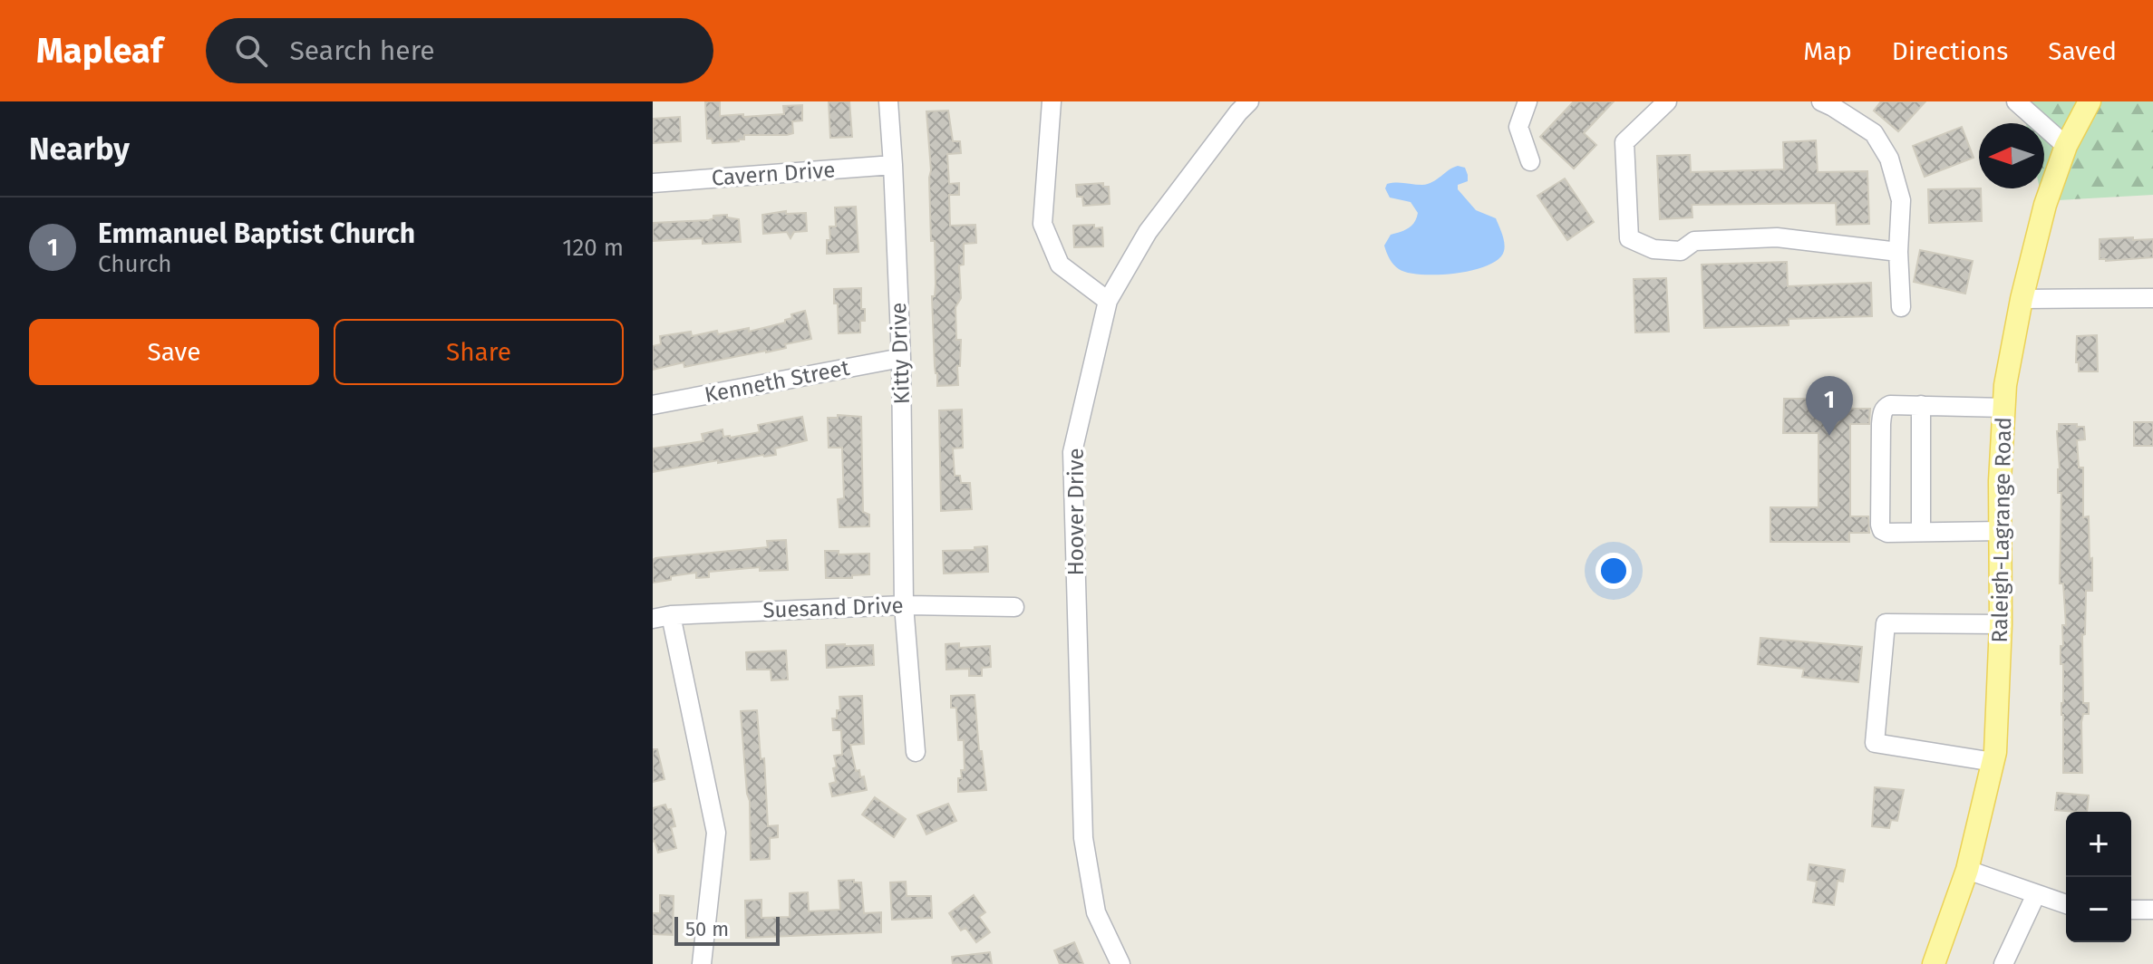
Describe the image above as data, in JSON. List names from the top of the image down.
{
  "streets": {
    "main road": ["Raleigh-Lagrange Road"],
    "street": [
      "Cavern Drive",
      "Kitty Drive",
      "Kenneth Street",
      "Hoover Drive",
      "Suesand Drive"
    ]
  },
  "crossings": [
    ["Cavern Drive", "Kitty Drive"],
    ["Kitty Drive", "Kenneth Street"],
    ["Kitty Drive", "Suesand Drive"]
  ],
  "scale_bar": "50 m",
  "north": "left",
  "page": {
    "header": "Mapleaf",
    "search": "Search here",
    "nav": ["Map", "Directions", "Saved"],
    "heading": "Nearby",
    "list": [
      {
        "mark": "1",
        "name": "Emmanuel Baptist Church",
        "note": "Church",
        "value": "120 m"
      }
    ],
    "buttons": ["Save", "Share"],
    "pins": "1",
    "map_buttons": ["+", "−"],
    "scale": "50 m"
  }
}
